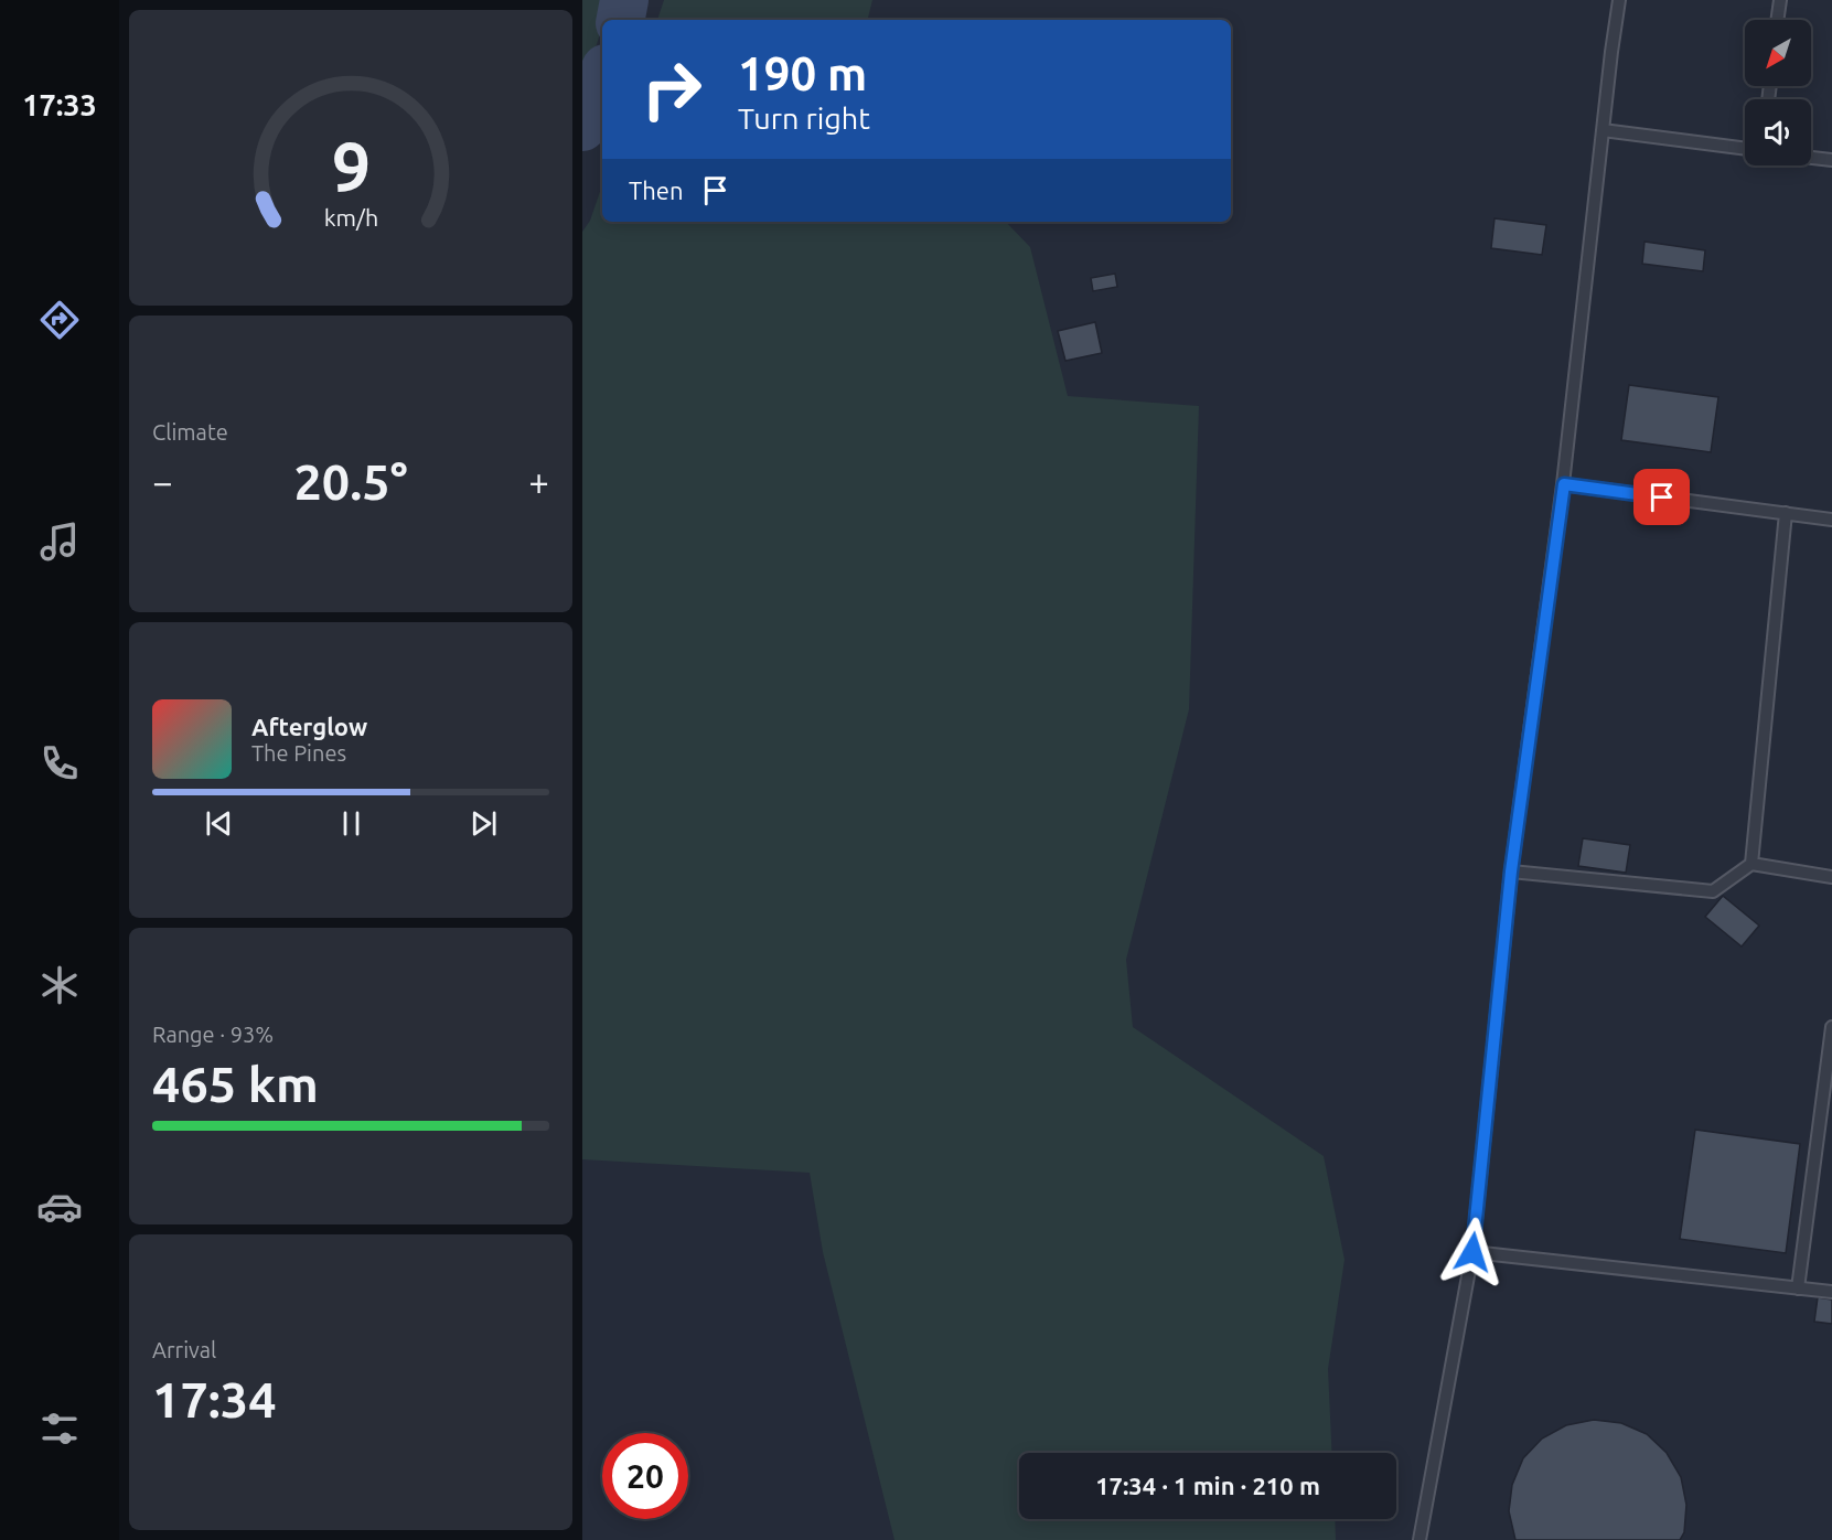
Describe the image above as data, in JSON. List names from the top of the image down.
{
  "north": "bottom left",
  "page": {
    "tabs": "17:33",
    "turn": ["190 m", "Turn right"],
    "then": "Then",
    "tile": [
      "Climate",
      ["Range · 93%", "465 km"],
      ["Arrival", "17:34"]
    ],
    "heat": ["−", "20.5°", "+"],
    "song": ["Afterglow", "The Pines"],
    "limit": "20",
    "trip": "17:34 · 1 min · 210 m",
    "gauge": ["9", "km/h"]
  }
}
